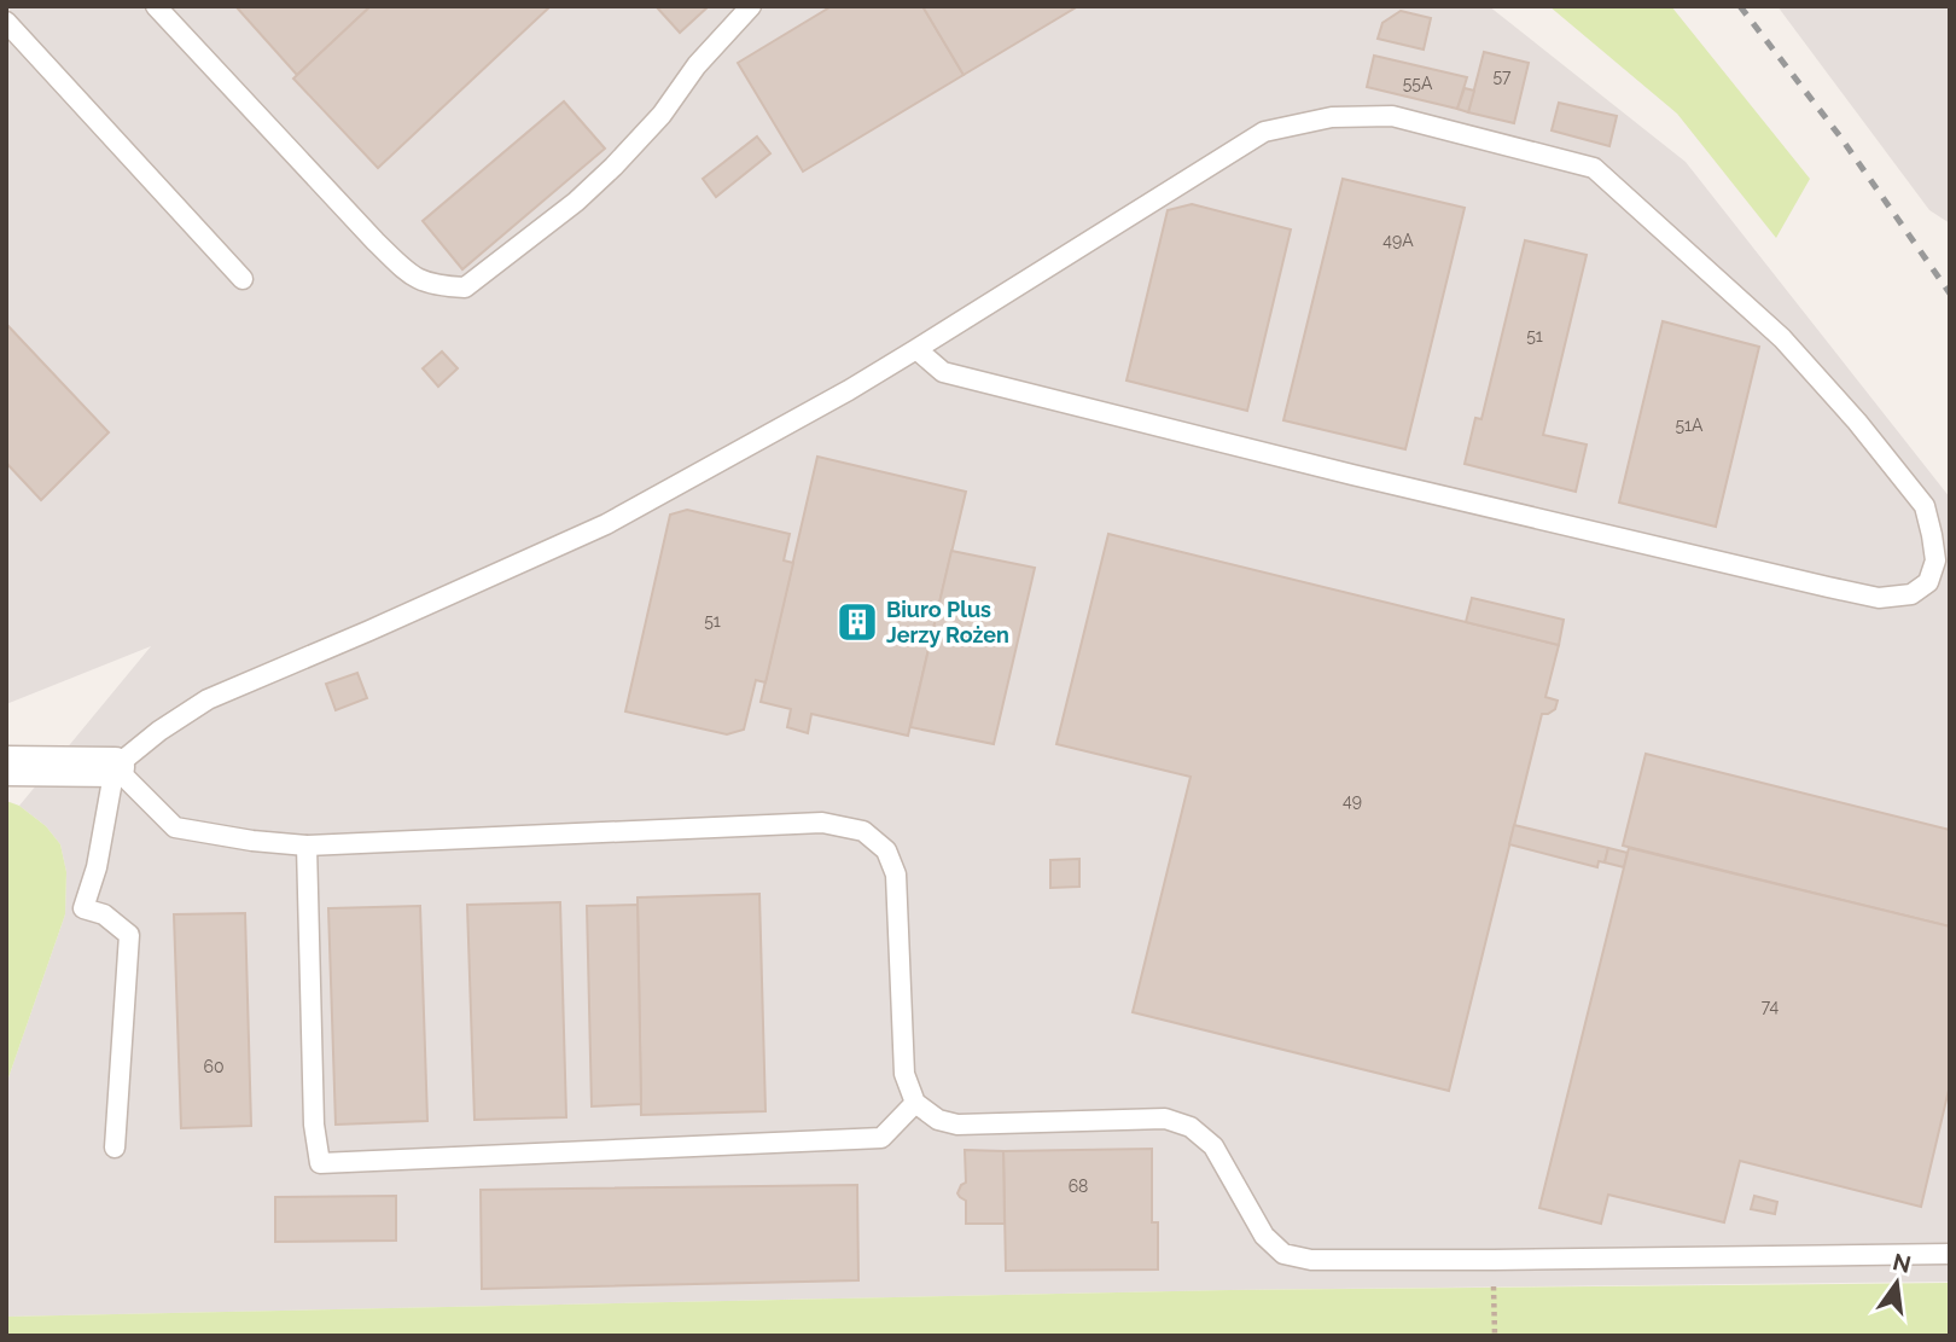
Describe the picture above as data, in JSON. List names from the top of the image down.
{
  "places": {
    "building": ["Biuro Plus Jerzy Rożen"]
  },
  "house_numbers": [
    "57",
    "55A",
    "49A",
    "51",
    "51A",
    "51",
    "49",
    "74",
    "60",
    "68"
  ],
  "north": "top"
}
